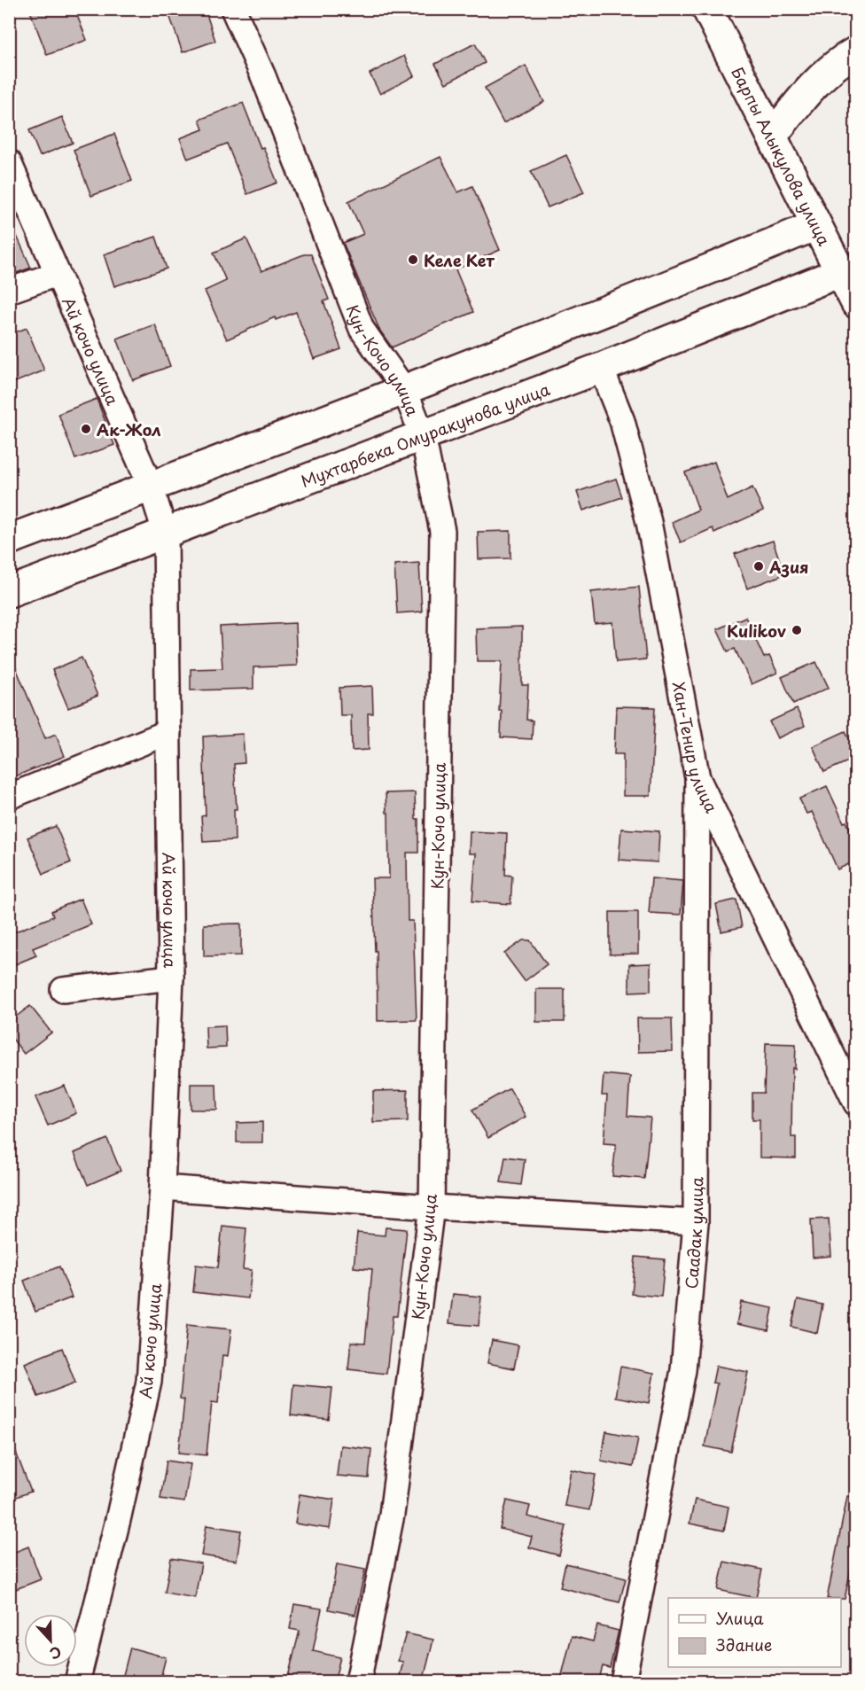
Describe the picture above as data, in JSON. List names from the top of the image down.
{
  "streets": {
    "main road": ["Барпы Алыкулова улица", "Мухтарбека Омуракунова улица"],
    "street": [
      "Ай кочо улица",
      "Кун-Кочо улица",
      "Хан-Тенир улица",
      "Саадак улица"
    ]
  },
  "crossings": [
    ["Барпы Алыкулова улица", "Мухтарбека Омуракунова улица"],
    ["Ай кочо улица", "Мухтарбека Омуракунова улица"],
    ["Кун-Кочо улица", "Мухтарбека Омуракунова улица"],
    ["Мухтарбека Омуракунова улица", "Хан-Тенир улица"],
    ["Хан-Тенир улица", "Саадак улица"]
  ],
  "places": [
    "Келе Кет",
    "Ак-Жол",
    "Азия",
    "Kulikov"
  ],
  "legend": ["Улица", "Здание"],
  "north": "bottom"
}
